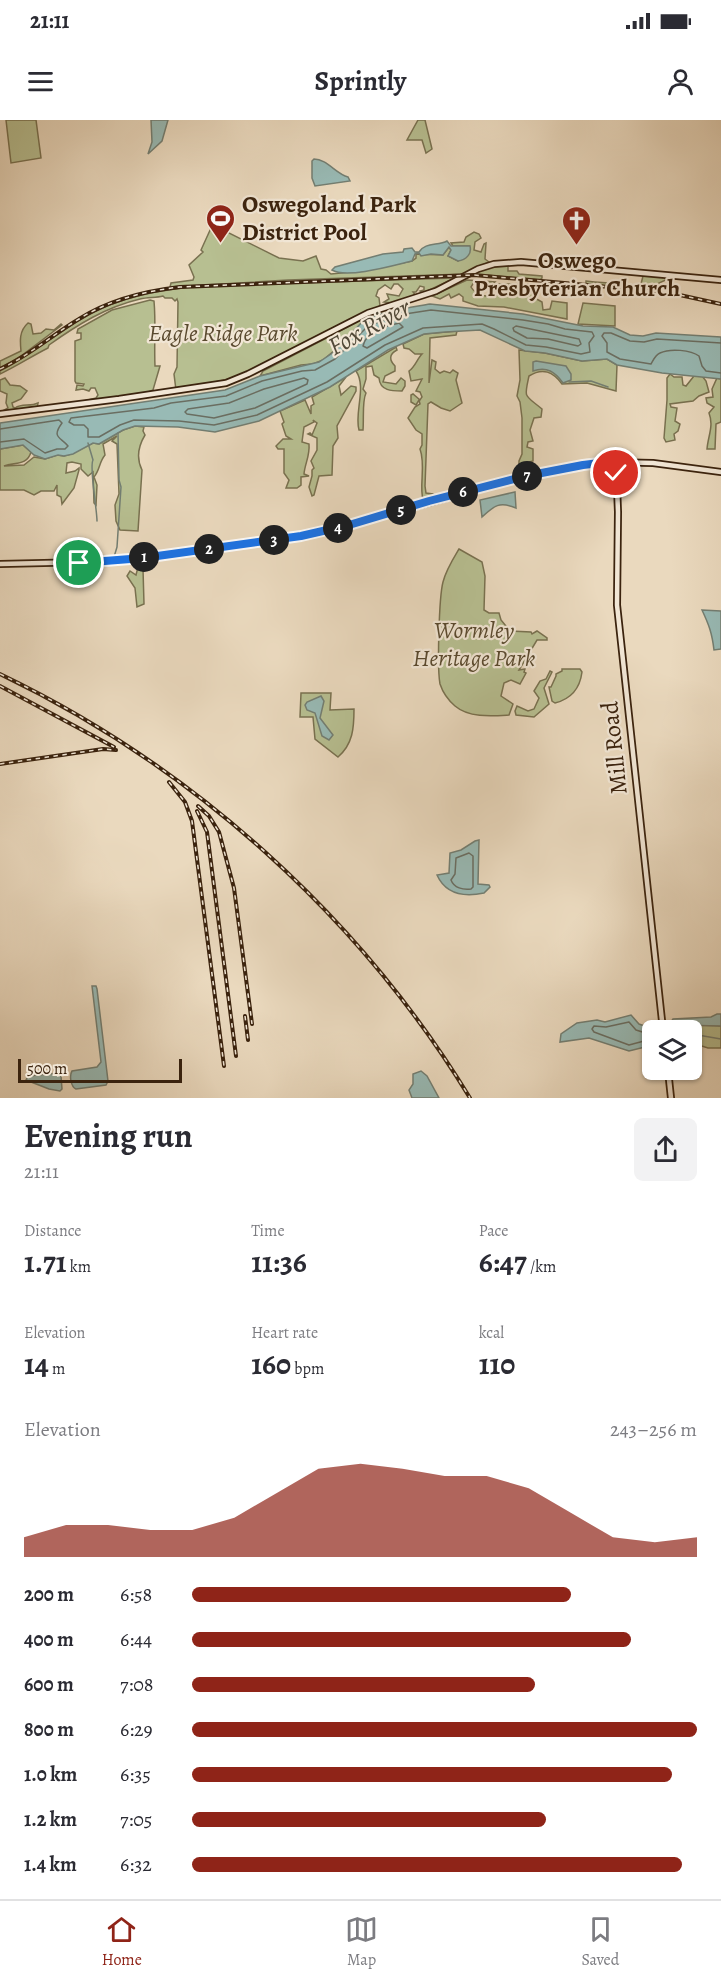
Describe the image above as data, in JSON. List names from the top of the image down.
{
  "streets": {
    "street": ["Mill Road"]
  },
  "water": ["Fox River"],
  "parks": ["Eagle Ridge Park", "Wormley Heritage Park"],
  "places": {
    "sports": ["Oswegoland Park District Pool"],
    "church": ["Oswego Presbyterian Church"]
  },
  "scale_bar": "500 m",
  "page": {
    "status": "21:11",
    "header": "Sprintly",
    "pins": [
      "7",
      "6",
      "5",
      "4",
      "3",
      "2",
      "1"
    ],
    "scale": "500 m",
    "heading": ["Evening run", "21:11"],
    "stats": [
      ["Distance", "1.71 km"],
      ["Time", "11:36"],
      ["Pace", "6:47 /km"],
      ["Elevation", "14 m"],
      ["Heart rate", "160 bpm"],
      ["kcal", "110"]
    ],
    "chart": ["Elevation", "243–256 m"],
    "list": [
      {
        "name": "200 m",
        "note": "6:58"
      },
      {
        "name": "400 m",
        "note": "6:44"
      },
      {
        "name": "600 m",
        "note": "7:08"
      },
      {
        "name": "800 m",
        "note": "6:29"
      },
      {
        "name": "1.0 km",
        "note": "6:35"
      },
      {
        "name": "1.2 km",
        "note": "7:05"
      },
      {
        "name": "1.4 km",
        "note": "6:32"
      }
    ],
    "tabs": ["Home", "Map", "Saved"]
  }
}
